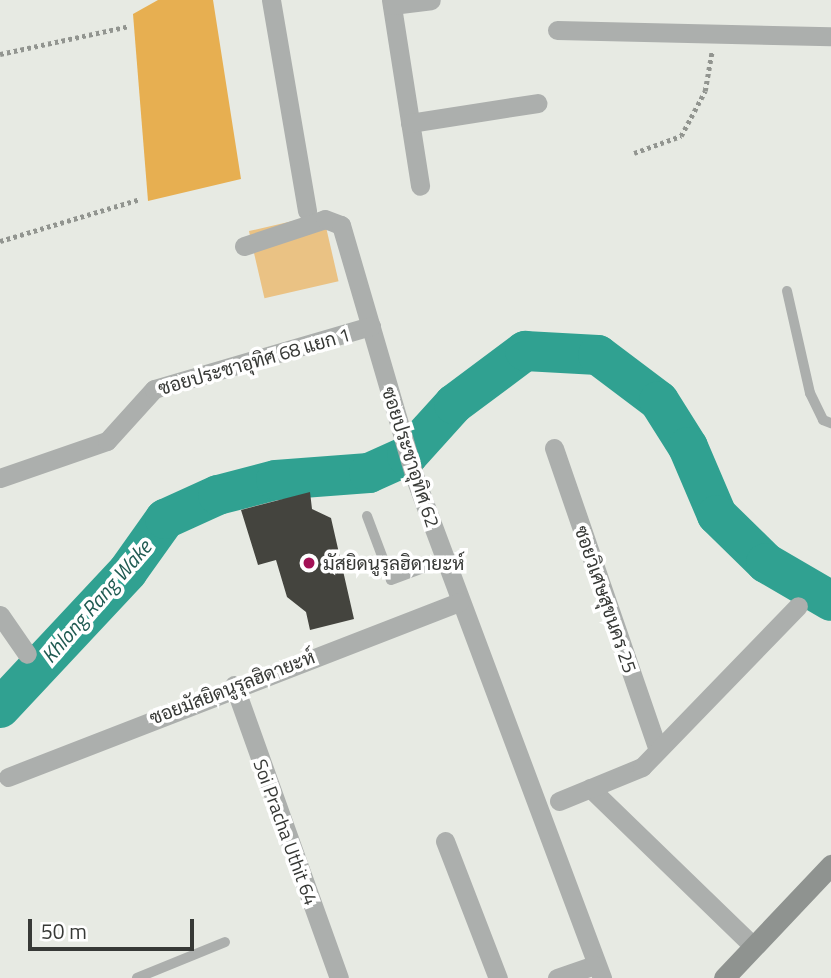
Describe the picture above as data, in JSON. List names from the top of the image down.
{
  "streets": {
    "street": [
      "ซอยประชาอุทิศ 68 แยก 1",
      "ซอยประชาอุทิศ 62",
      "ซอยวิเศษสุขนคร 25",
      "ซอยมัสยิดนูรุลฮิดายะห์",
      "Soi Pracha Uthit 64"
    ]
  },
  "crossings": [
    ["ซอยประชาอุทิศ 68 แยก 1", "ซอยประชาอุทิศ 62"],
    ["ซอยประชาอุทิศ 62", "ซอยมัสยิดนูรุลฮิดายะห์"],
    ["ซอยมัสยิดนูรุลฮิดายะห์", "Soi Pracha Uthit 64"]
  ],
  "water": ["Khlong Rang Wake"],
  "places": ["มัสยิดนูรุลฮิดายะห์"],
  "scale_bar": "50 m"
}
